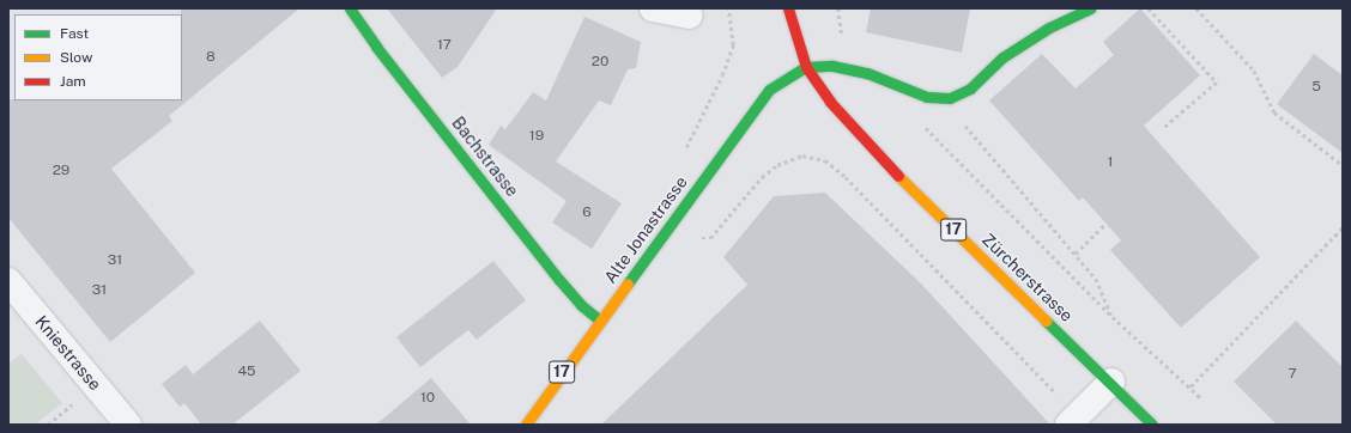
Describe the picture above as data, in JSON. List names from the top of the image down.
{
  "streets": {
    "main road": [
      "Bachstrasse",
      "Alte Jonastrasse",
      "17",
      "Zürcherstrasse"
    ],
    "street": ["Kniestrasse"]
  },
  "crossings": [
    ["Bachstrasse", "Alte Jonastrasse"],
    ["Alte Jonastrasse", "Zürcherstrasse"]
  ],
  "house_numbers": [
    "17",
    "8",
    "20",
    "5",
    "19",
    "1",
    "29",
    "6",
    "31",
    "31",
    "45",
    "7",
    "10"
  ],
  "legend": ["Fast", "Slow", "Jam"]
}
